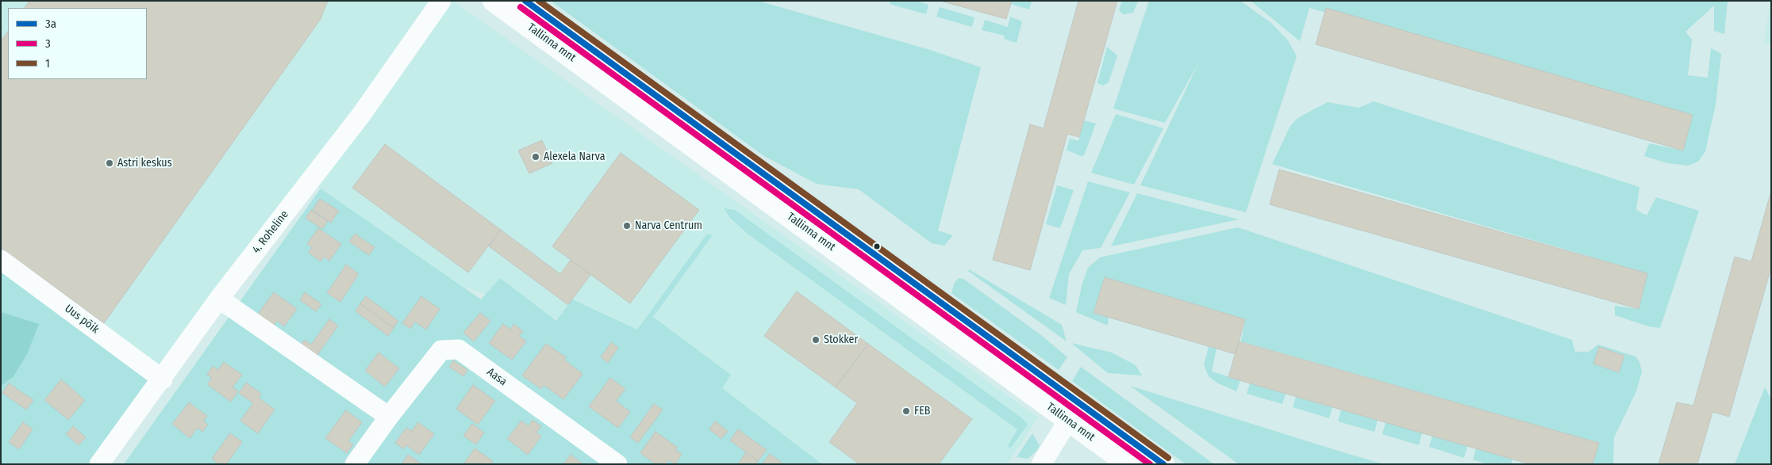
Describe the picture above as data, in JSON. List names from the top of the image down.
{
  "streets": {
    "highway": ["Tallinna mnt"],
    "street": ["4. Roheline", "Uus põik", "Aasa"]
  },
  "crossings": [
    ["4. Roheline", "Uus põik"]
  ],
  "places": [
    "Alexela Narva",
    "Astri keskus",
    "Narva Centrum",
    "Stokker",
    "FEB"
  ],
  "lines": ["transit line 3a", "transit line 1", "transit line 3"],
  "legend": ["3a", "3", "1"]
}
